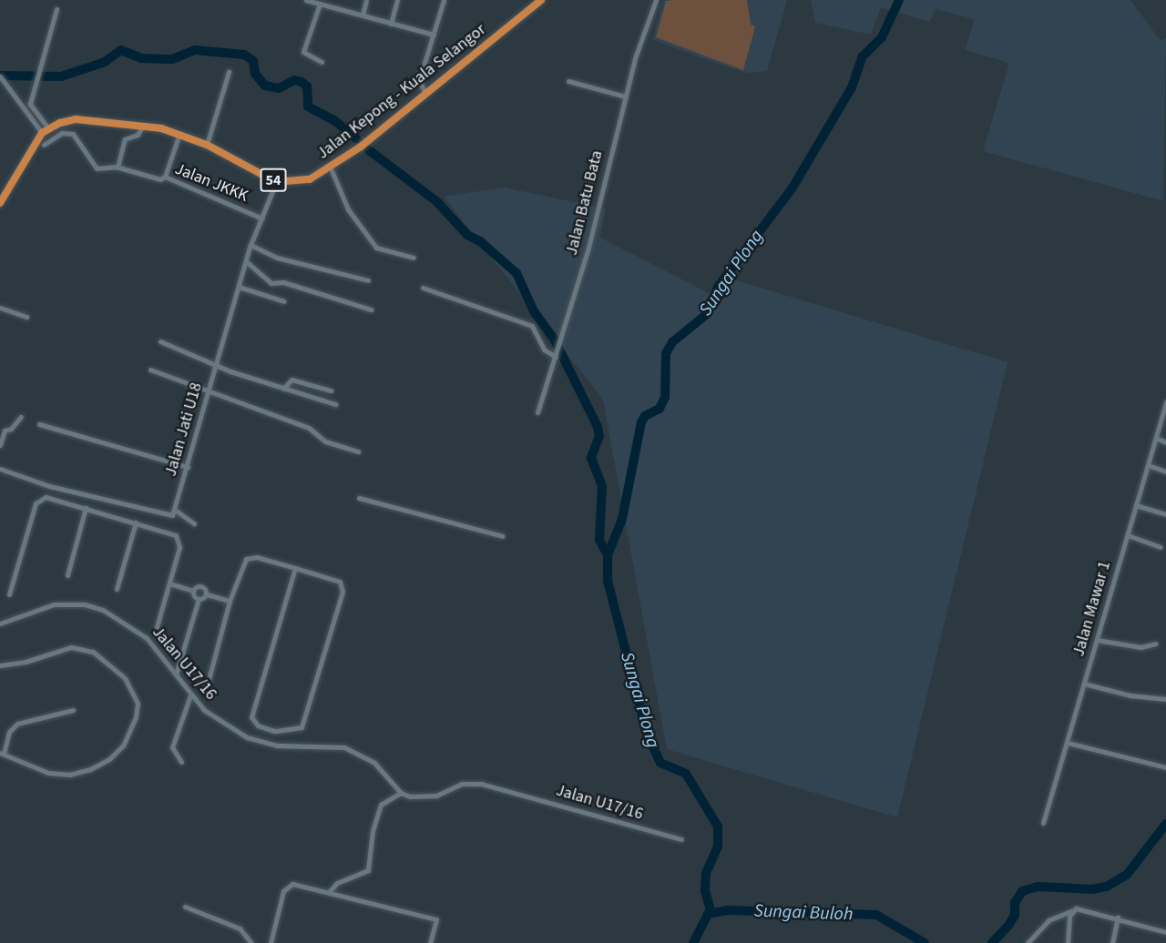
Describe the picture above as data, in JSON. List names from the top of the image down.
{
  "streets": {
    "highway": ["Jalan Kepong - Kuala Selangor", "54"],
    "street": [
      "Jalan JKKK",
      "Jalan Batu Bata",
      "Jalan Jati U18",
      "Jalan Mawar 1",
      "Jalan U17/16"
    ]
  },
  "crossings": [
    ["Jalan Kepong - Kuala Selangor", "54"],
    ["Jalan Kepong - Kuala Selangor", "Jalan Jati U18"],
    ["54", "Jalan Jati U18"],
    ["Jalan JKKK", "Jalan Jati U18"]
  ],
  "water": ["Sungai Plong", "Sungai Buloh"]
}
